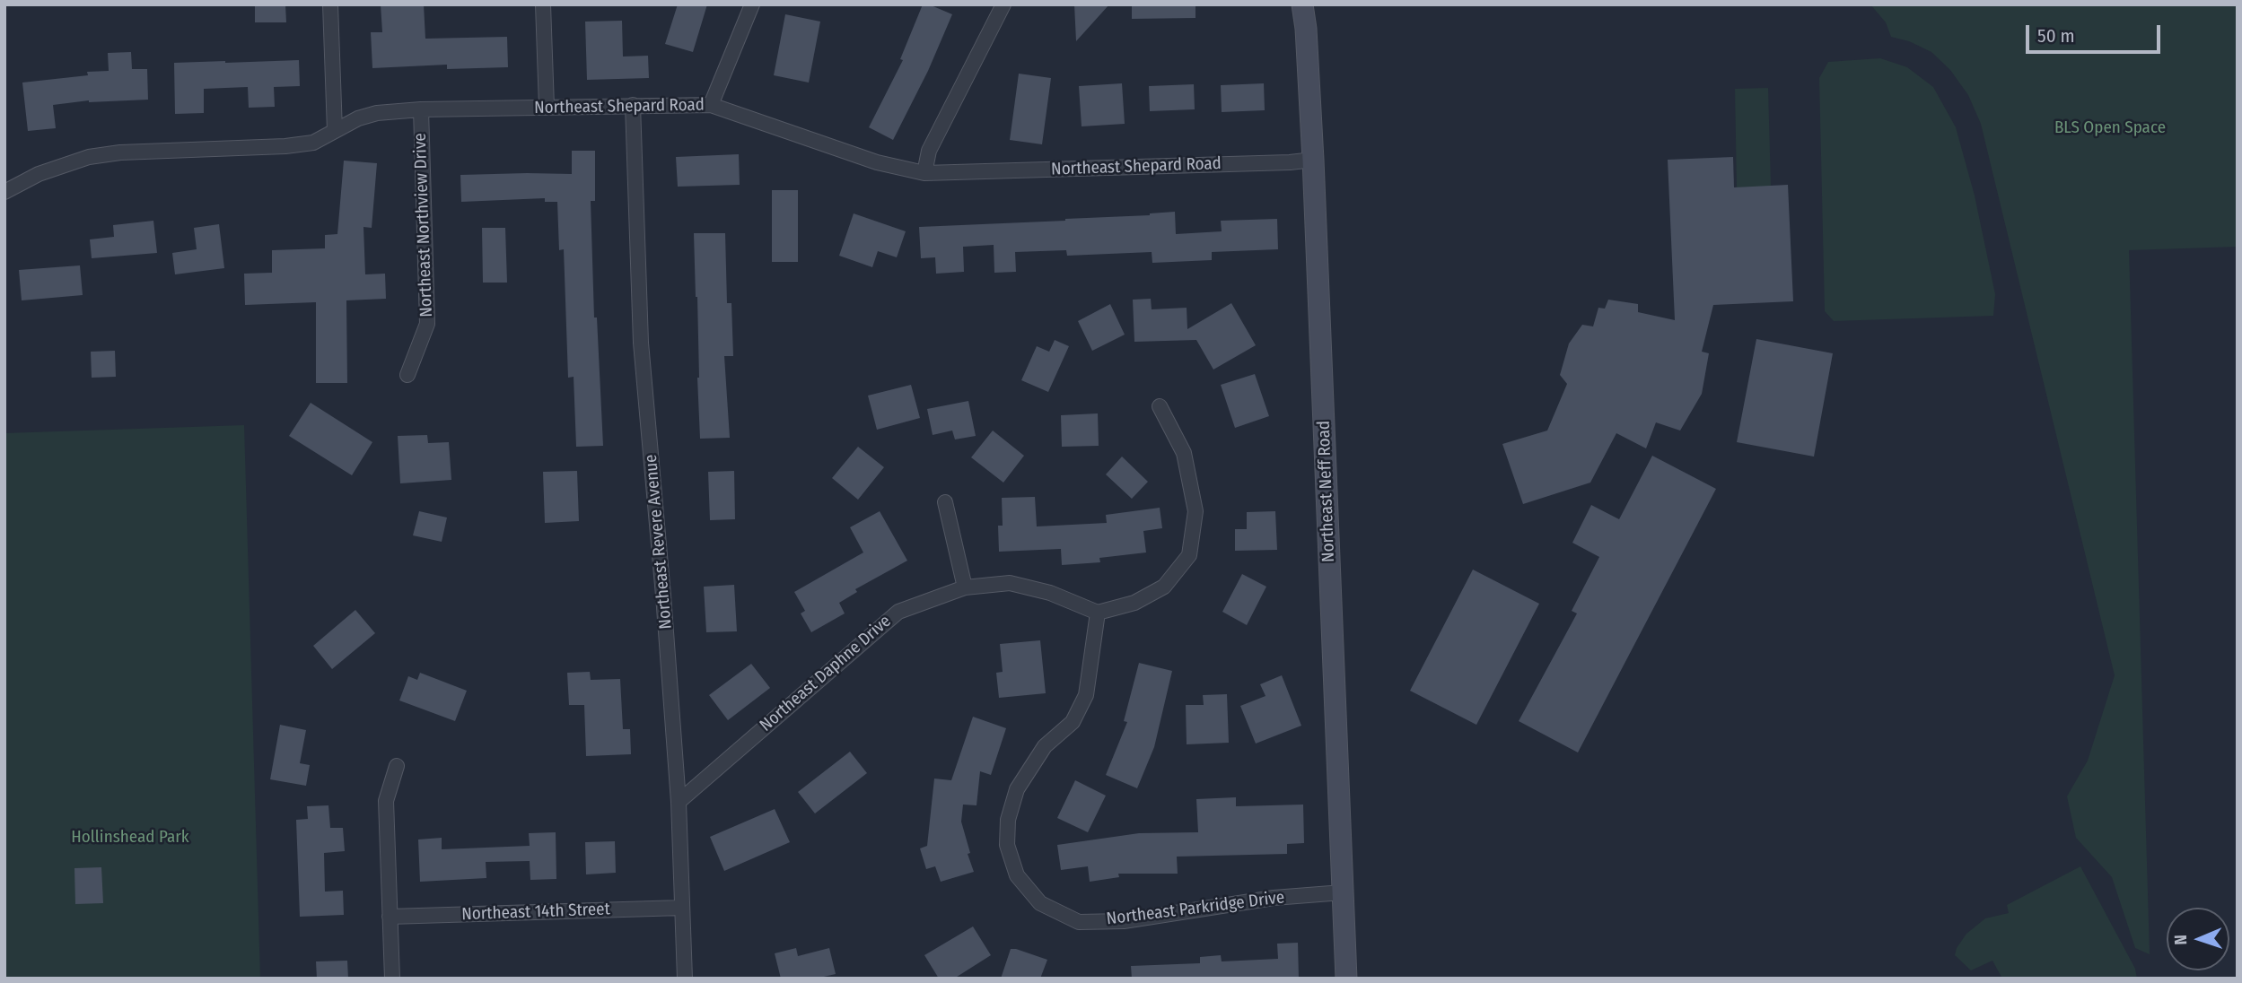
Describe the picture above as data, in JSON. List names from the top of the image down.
{
  "streets": {
    "main road": ["Northeast Neff Road"],
    "street": [
      "Northeast Shepard Road",
      "Northeast Northview Drive",
      "Northeast Revere Avenue",
      "Northeast Daphne Drive",
      "Northeast Parkridge Drive",
      "Northeast 14th Street"
    ]
  },
  "crossings": [
    ["Northeast Shepard Road", "Northeast Northview Drive"],
    ["Northeast Shepard Road", "Northeast Neff Road"],
    ["Northeast Shepard Road", "Northeast Revere Avenue"],
    ["Northeast Neff Road", "Northeast Parkridge Drive"],
    ["Northeast Revere Avenue", "Northeast Daphne Drive"],
    ["Northeast Revere Avenue", "Northeast 14th Street"],
    ["Northeast Daphne Drive", "Northeast Parkridge Drive"]
  ],
  "parks": ["BLS Open Space", "Hollinshead Park"],
  "scale_bar": "50 m",
  "north": "left"
}
